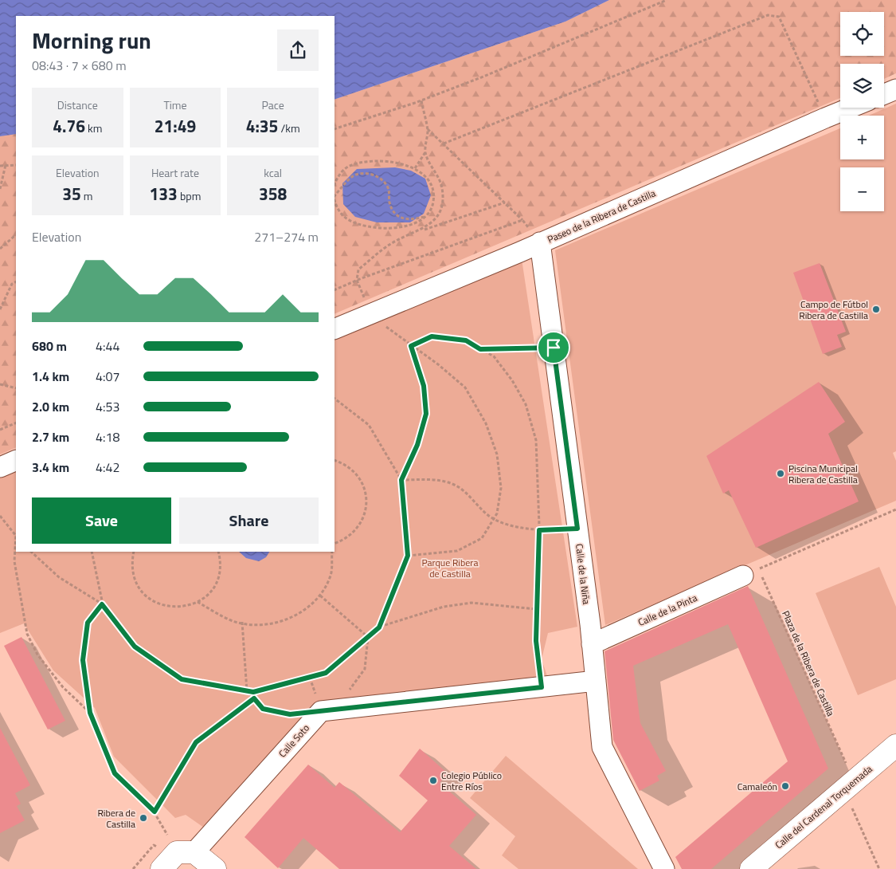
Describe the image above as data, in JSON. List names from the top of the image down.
{
  "streets": {
    "street": [
      "Paseo de la Ribera de Castilla",
      "Calle de la Niña",
      "Calle de la Pinta",
      "Calle Soto",
      "Calle del Cardenal Torquemada"
    ],
    "path": ["Plaza de la Ribera de Castilla"]
  },
  "crossings": [
    ["Paseo de la Ribera de Castilla", "Calle de la Niña"],
    ["Calle de la Niña", "Calle de la Pinta"],
    ["Calle de la Pinta", "Plaza de la Ribera de Castilla"]
  ],
  "parks": ["Parque Ribera de Castilla"],
  "places": [
    "Campo de Fútbol Ribera de Castilla",
    "Piscina Municipal Ribera de Castilla",
    "Colegio Público Entre Ríos",
    "Camaleón",
    "Ribera de Castilla"
  ],
  "page": {
    "map_buttons": ["+", "−"],
    "heading": ["Morning run", "08:43 · 7 × 680 m"],
    "stats": [
      ["Distance", "4.76 km"],
      ["Time", "21:49"],
      ["Pace", "4:35 /km"],
      ["Elevation", "35 m"],
      ["Heart rate", "133 bpm"],
      ["kcal", "358"]
    ],
    "chart": ["Elevation", "271–274 m"],
    "list": [
      {
        "name": "680 m",
        "note": "4:44"
      },
      {
        "name": "1.4 km",
        "note": "4:07"
      },
      {
        "name": "2.0 km",
        "note": "4:53"
      },
      {
        "name": "2.7 km",
        "note": "4:18"
      },
      {
        "name": "3.4 km",
        "note": "4:42"
      }
    ],
    "buttons": ["Save", "Share"]
  }
}
